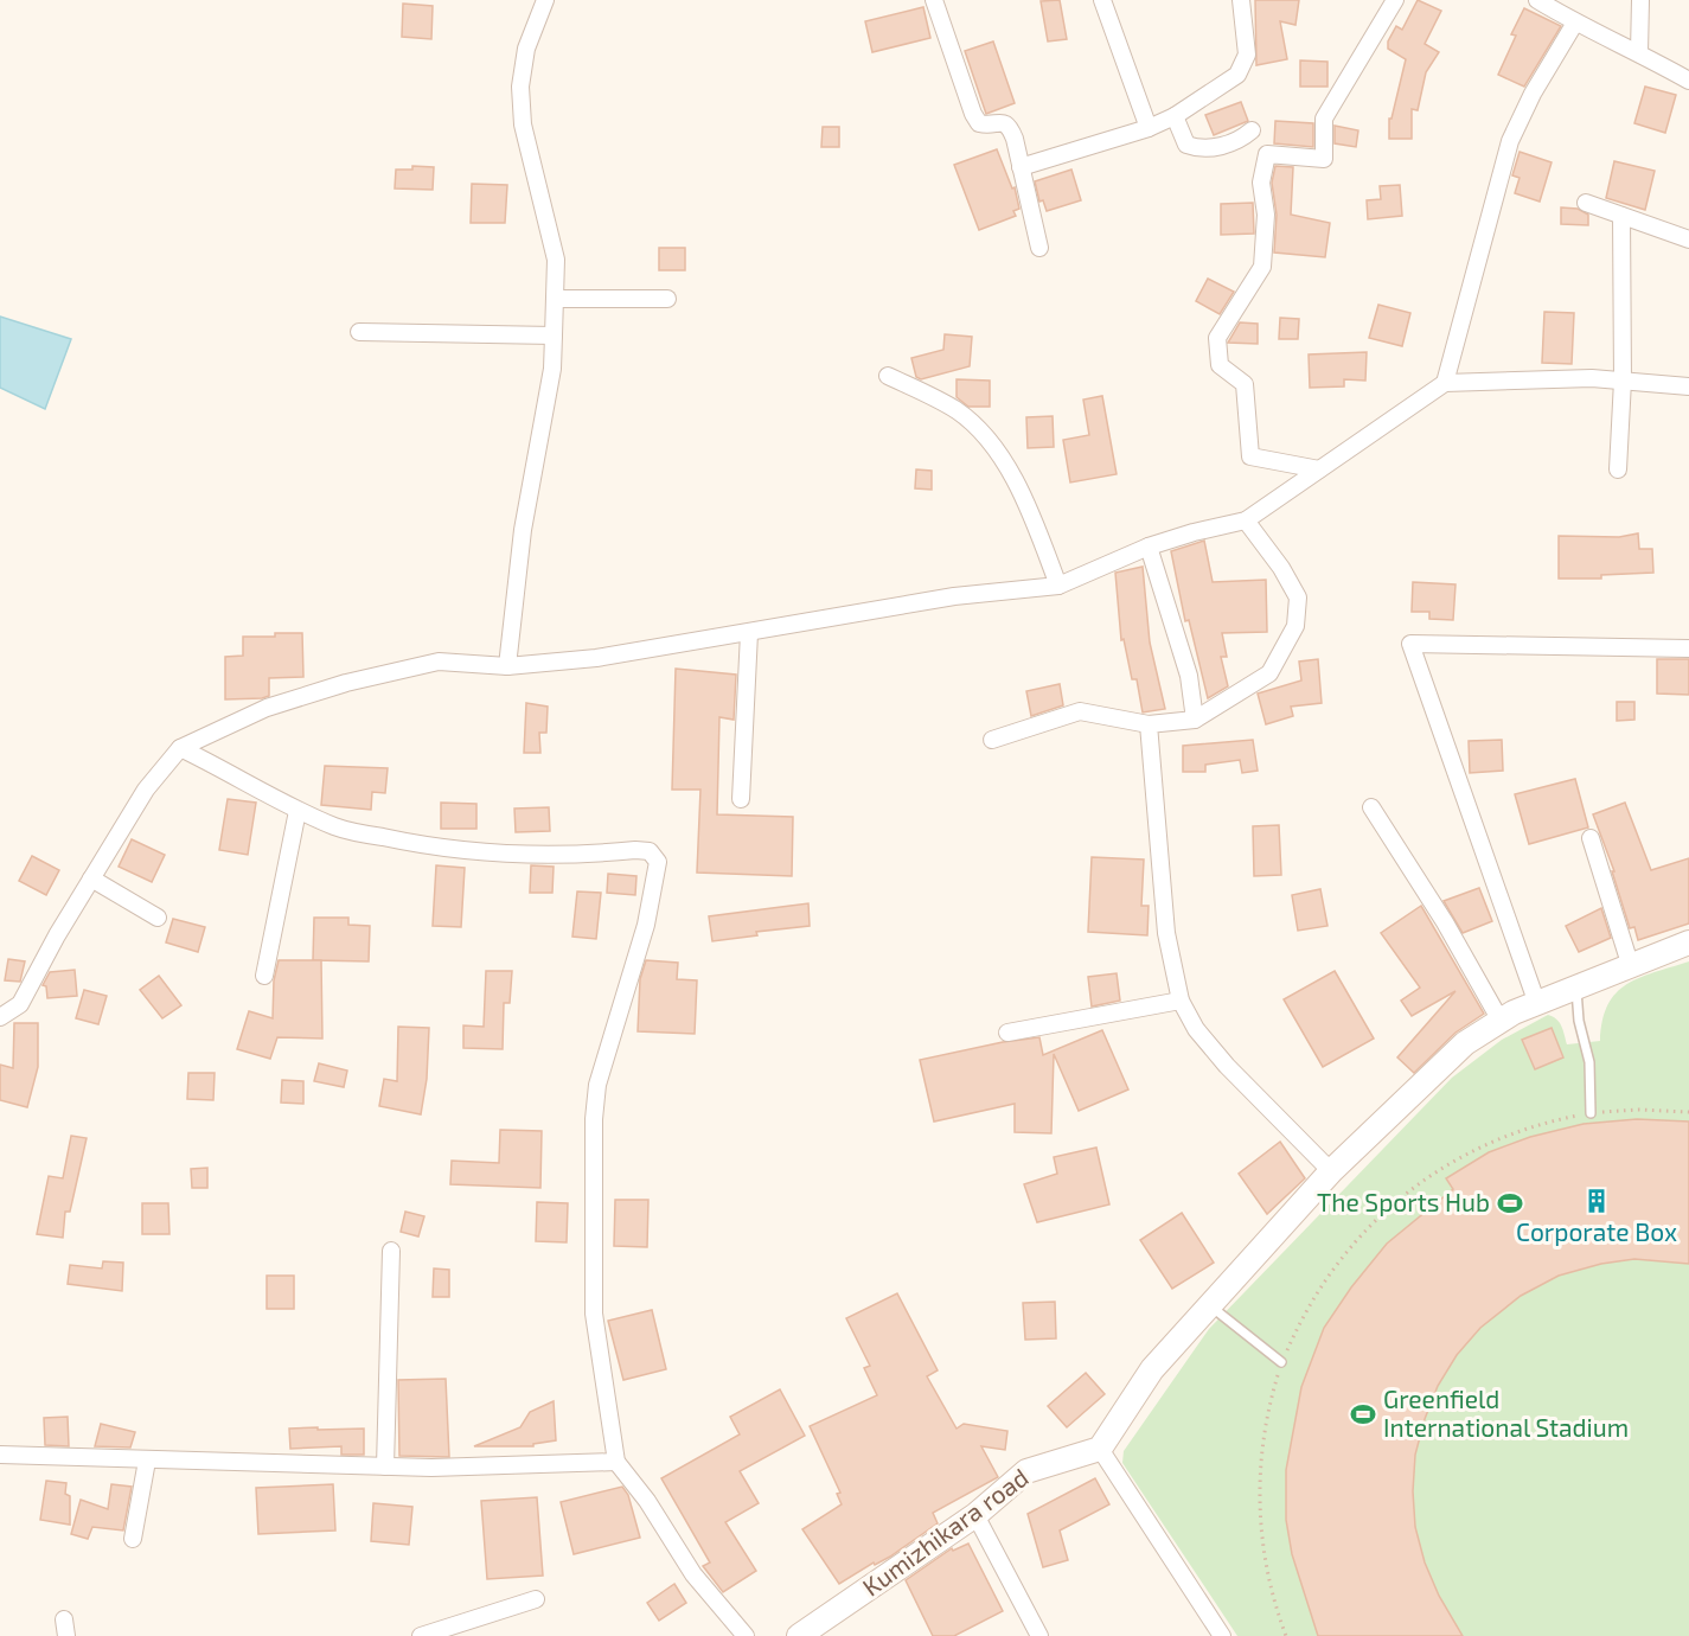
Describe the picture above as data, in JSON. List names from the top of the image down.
{
  "streets": {
    "street": ["Kumizhikara road"]
  },
  "places": {
    "building": ["Corporate Box"],
    "sports": ["The Sports Hub", "Greenfield International Stadium"]
  }
}
